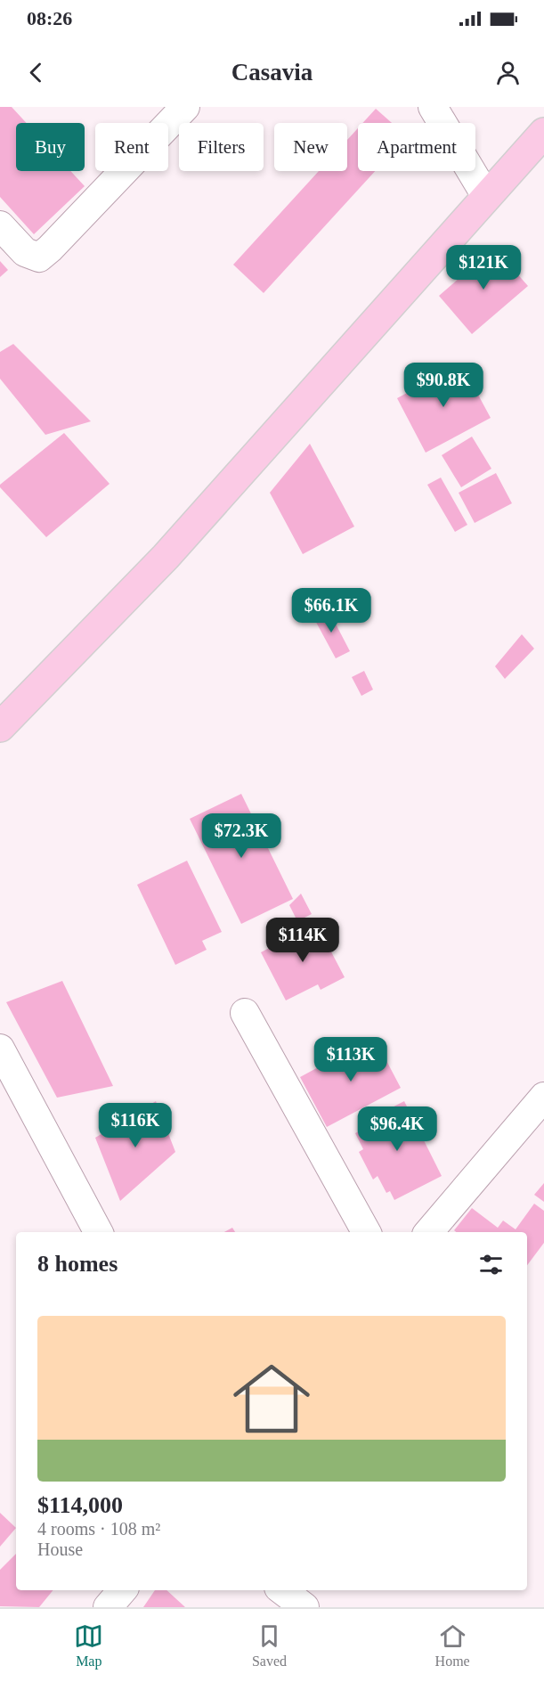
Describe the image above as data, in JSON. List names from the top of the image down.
{
  "page": {
    "status": "08:26",
    "header": "Casavia",
    "chip": [
      "Buy",
      "Rent",
      "Filters",
      "New",
      "Apartment"
    ],
    "price": [
      "$121K",
      "$90.8K",
      "$66.1K",
      "$72.3K",
      "$114K",
      "$113K",
      "$116K",
      "$96.4K"
    ],
    "heading": "8 homes",
    "list": [
      {
        "name": "$114,000",
        "note": "4 rooms · 108 m² · House"
      }
    ],
    "tabs": ["Map", "Saved", "Home"]
  }
}
